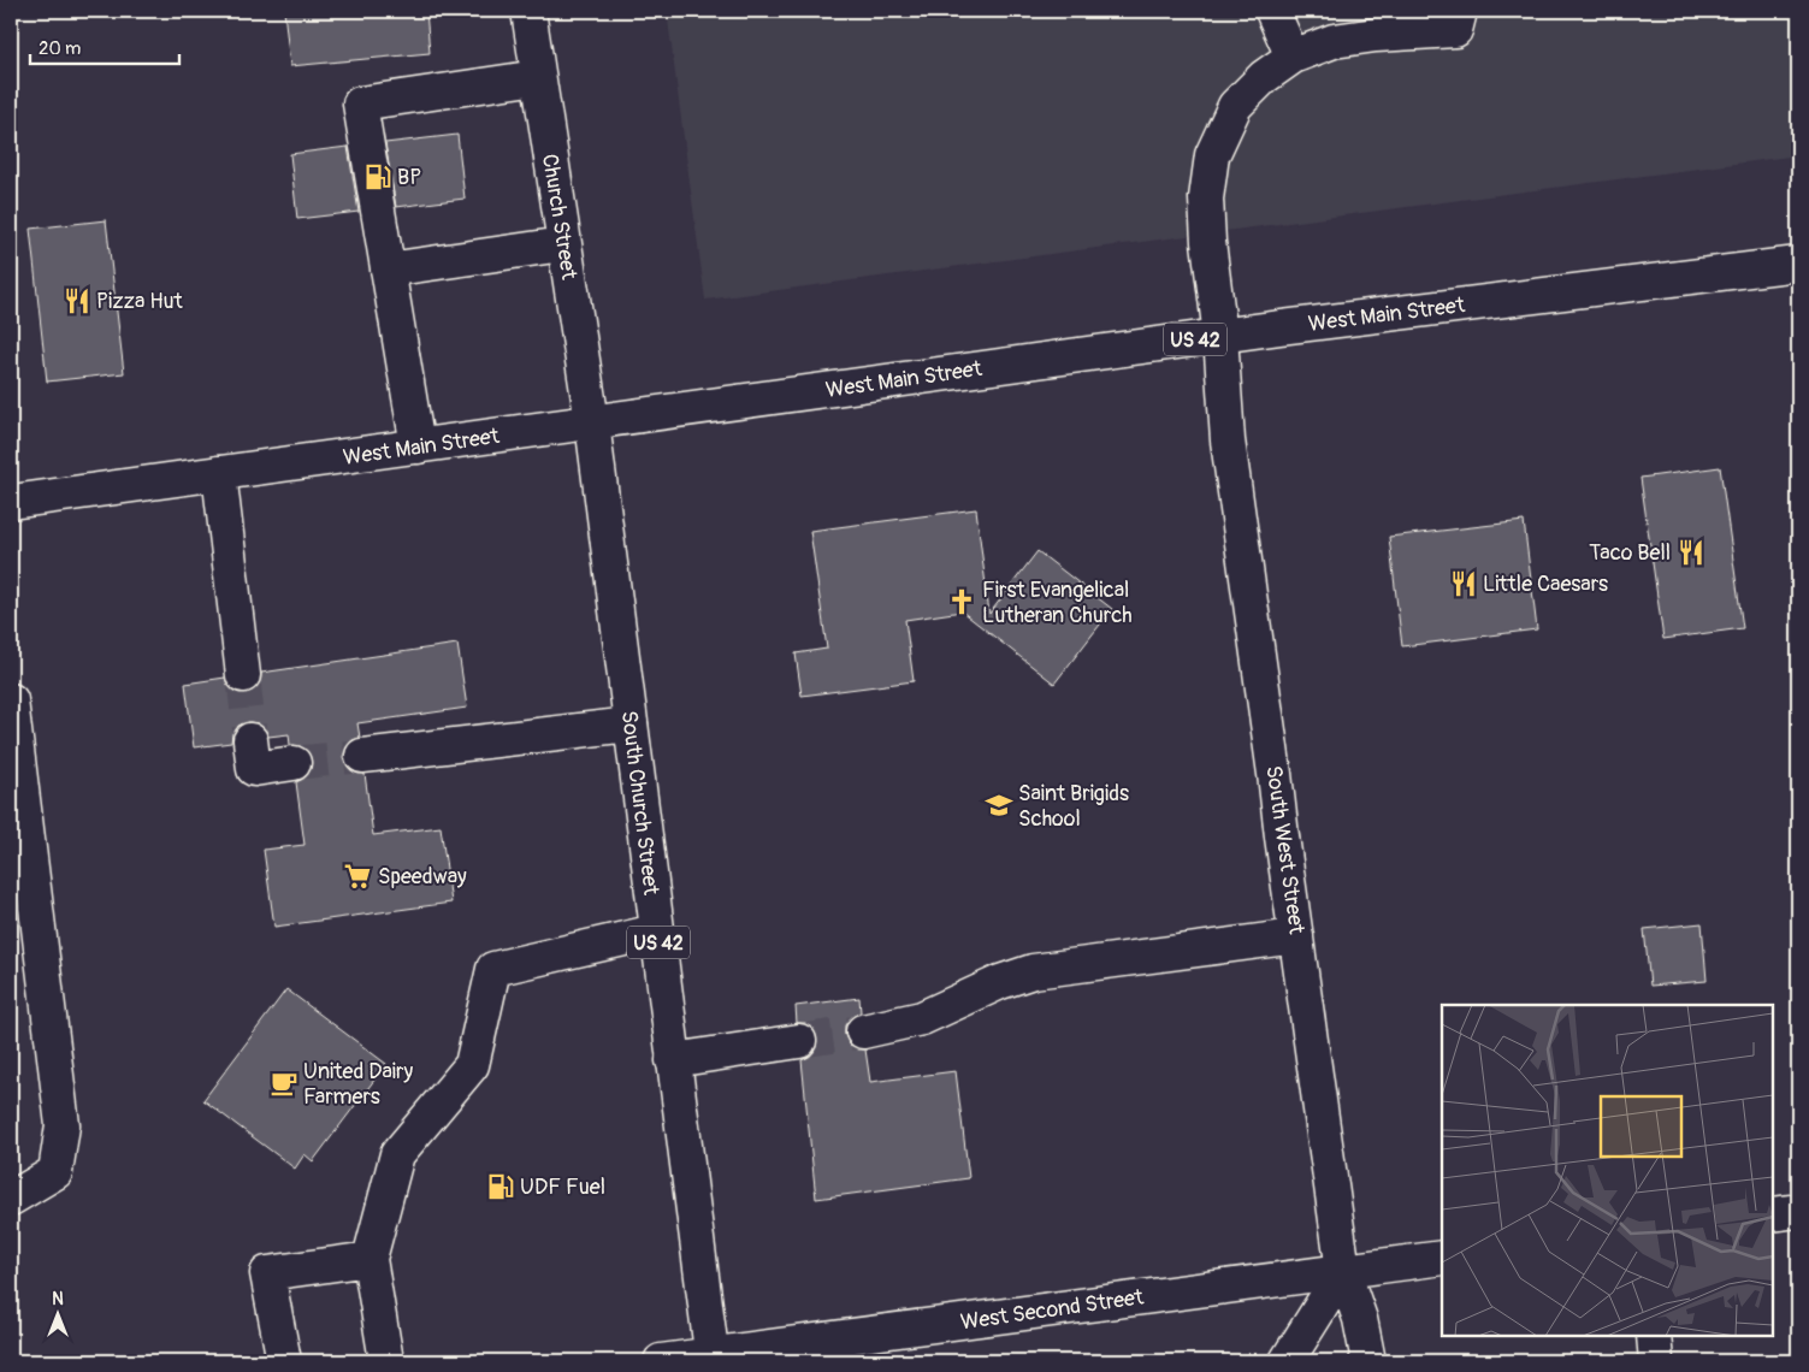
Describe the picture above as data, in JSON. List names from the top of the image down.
{
  "streets": {
    "main road": [
      "Church Street",
      "West Main Street",
      "US 42",
      "South Church Street",
      "South West Street",
      "West Second Street"
    ]
  },
  "crossings": [
    ["Church Street", "West Main Street"],
    ["Church Street", "South Church Street"],
    ["West Main Street", "South Church Street"],
    ["West Main Street", "South West Street"],
    ["South Church Street", "West Second Street"],
    ["South West Street", "West Second Street"]
  ],
  "places": {
    "fuel station": ["BP", "UDF Fuel"],
    "restaurant": ["Pizza Hut", "Taco Bell", "Little Caesars"],
    "church": ["First Evangelical Lutheran Church"],
    "school or university": ["Saint Brigids School"],
    "supermarket": ["Speedway"],
    "cafe": ["United Dairy Farmers"]
  },
  "scale_bar": "20 m",
  "north": "top"
}
